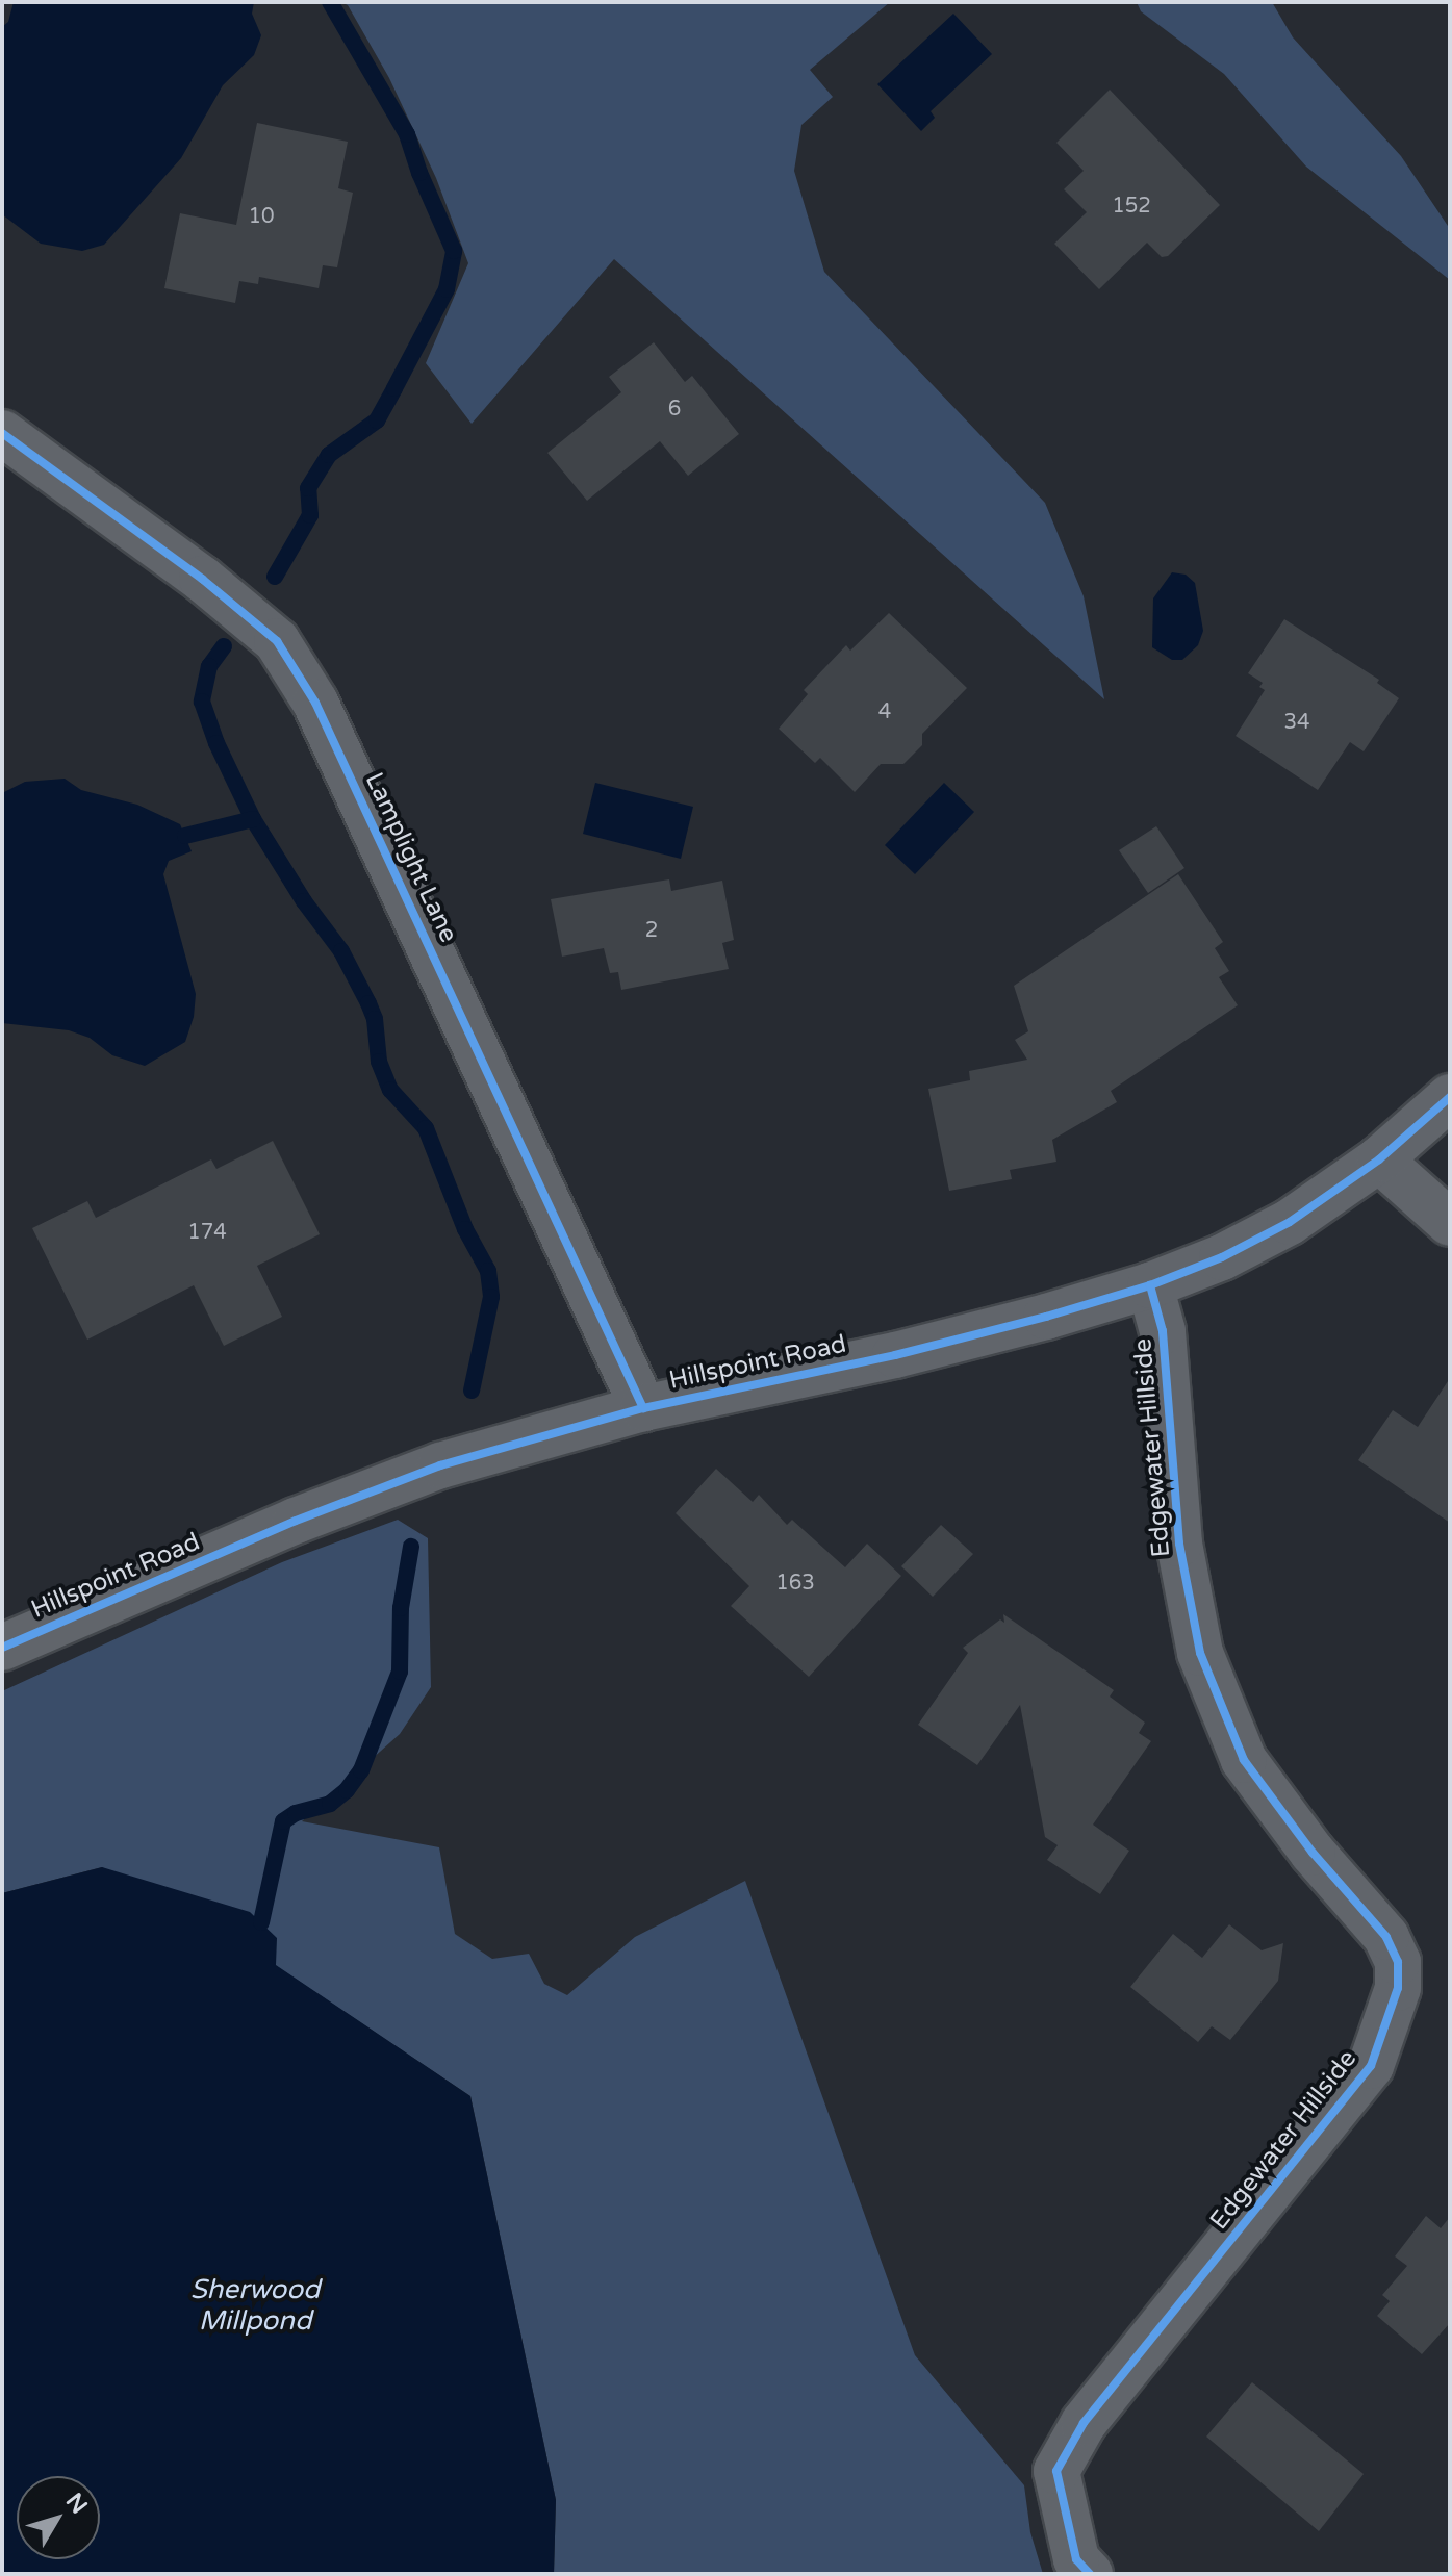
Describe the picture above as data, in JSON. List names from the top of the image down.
{
  "streets": {
    "street": ["Lamplight Lane", "Hillspoint Road", "Edgewater Hillside"]
  },
  "crossings": [
    ["Lamplight Lane", "Hillspoint Road"],
    ["Hillspoint Road", "Edgewater Hillside"]
  ],
  "water": ["Sherwood Millpond"],
  "house_numbers": [
    "152",
    "10",
    "6",
    "4",
    "34",
    "2",
    "174",
    "163"
  ],
  "north": "top right"
}
